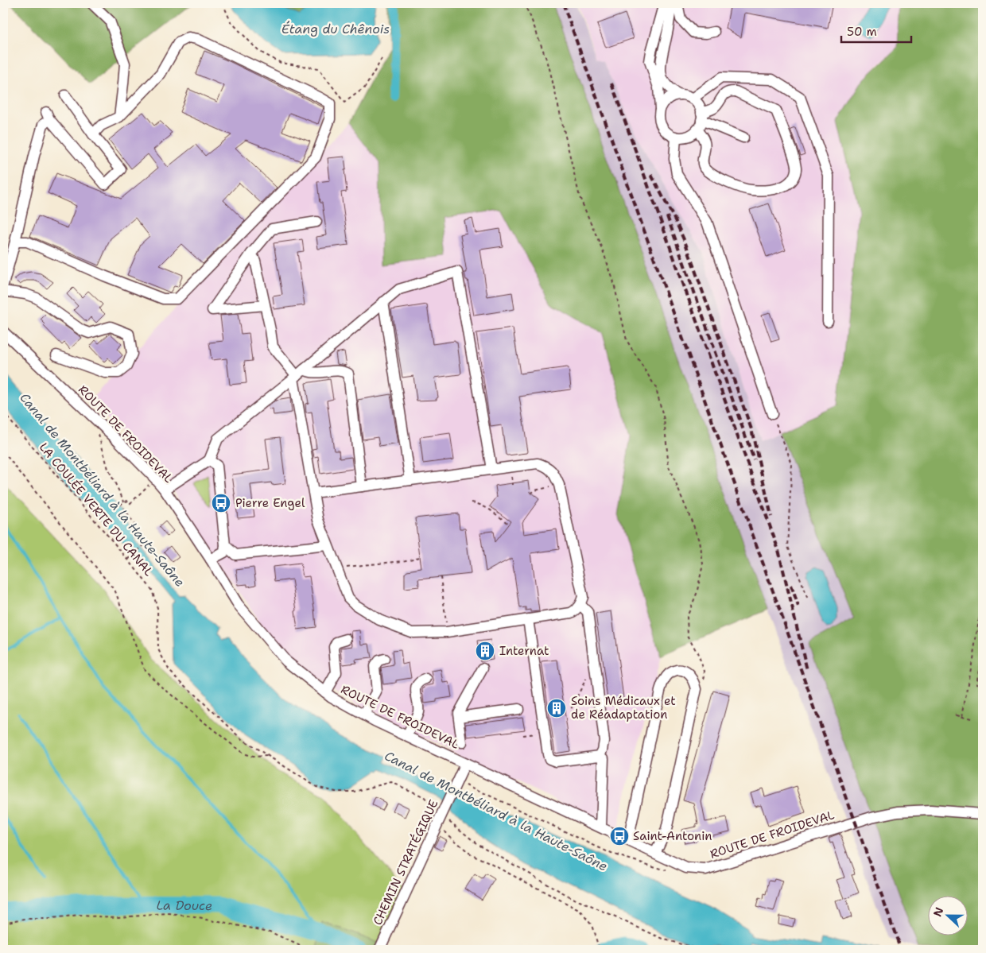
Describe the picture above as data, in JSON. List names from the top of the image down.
{
  "streets": {
    "street": ["ROUTE DE FROIDEVAL", "CHEMIN STRATÉGIQUE"],
    "path": ["LA COULÉE VERTE DU CANAL"]
  },
  "crossings": [
    ["ROUTE DE FROIDEVAL", "CHEMIN STRATÉGIQUE"],
    ["LA COULÉE VERTE DU CANAL", "CHEMIN STRATÉGIQUE"]
  ],
  "water": ["Étang du Chênois", "Canal de Montbéliard à la Haute-Saône", "La Douce"],
  "places": {
    "bus stop": ["Pierre Engel", "Saint-Antonin"],
    "building": ["Internat", "Soins Médicaux et de Réadaptation"]
  },
  "scale_bar": "50 m",
  "north": "left"
}
